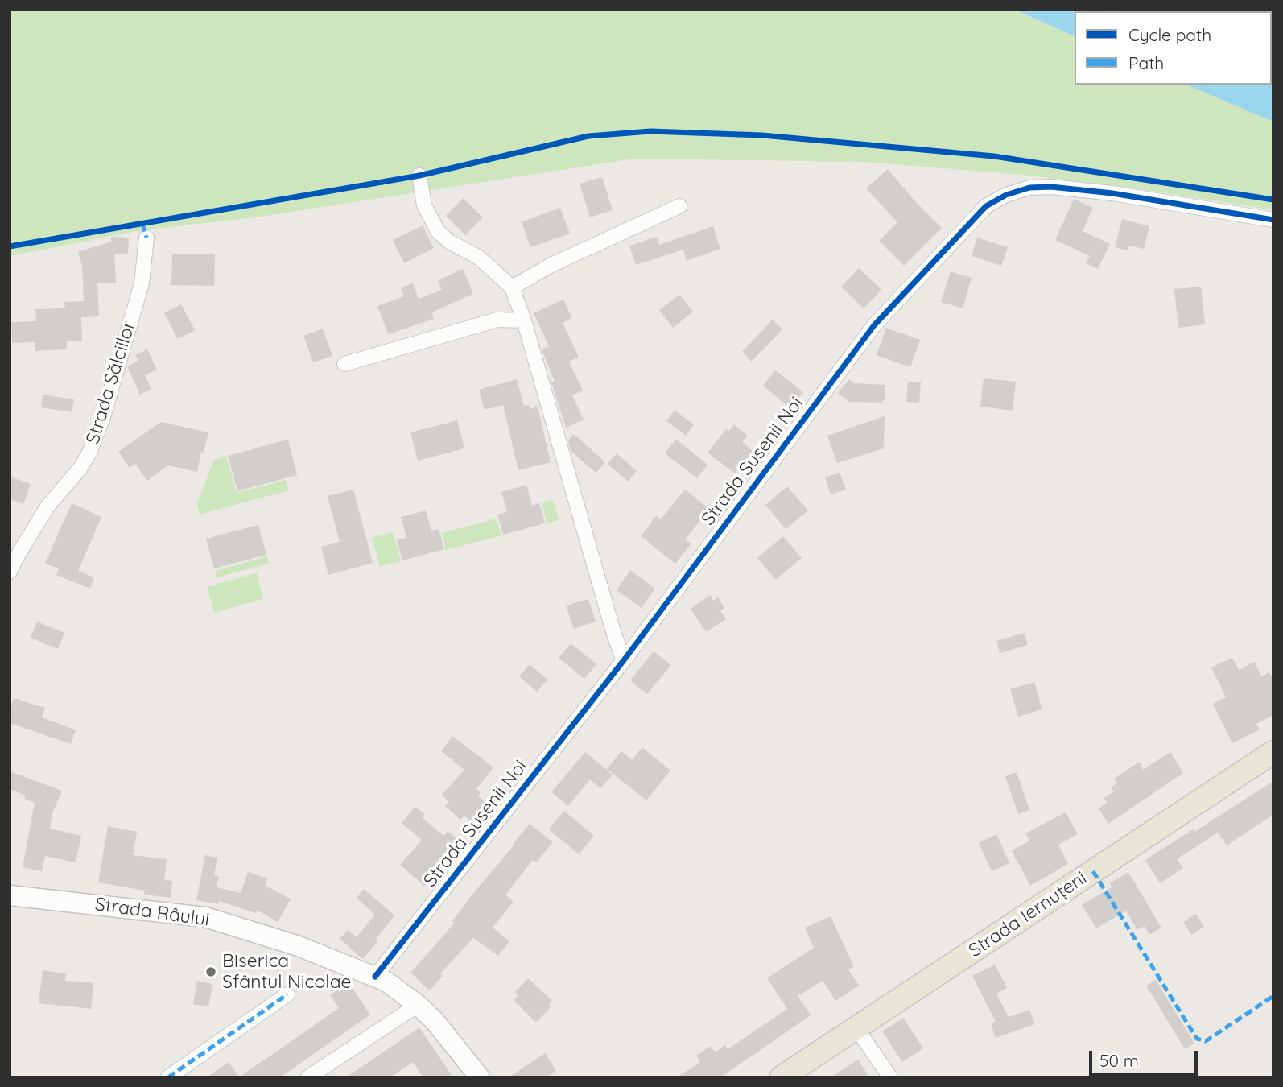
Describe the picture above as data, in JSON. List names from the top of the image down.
{
  "streets": {
    "main road": ["Strada Râului", "Strada Iernuțeni"],
    "street": ["Strada Sălciilor", "Strada Susenii Noi"]
  },
  "crossings": [
    ["Strada Susenii Noi", "Strada Râului"]
  ],
  "places": ["Biserica Sfântul Nicolae"],
  "legend": ["Cycle path", "Path"],
  "scale_bar": "50 m"
}
